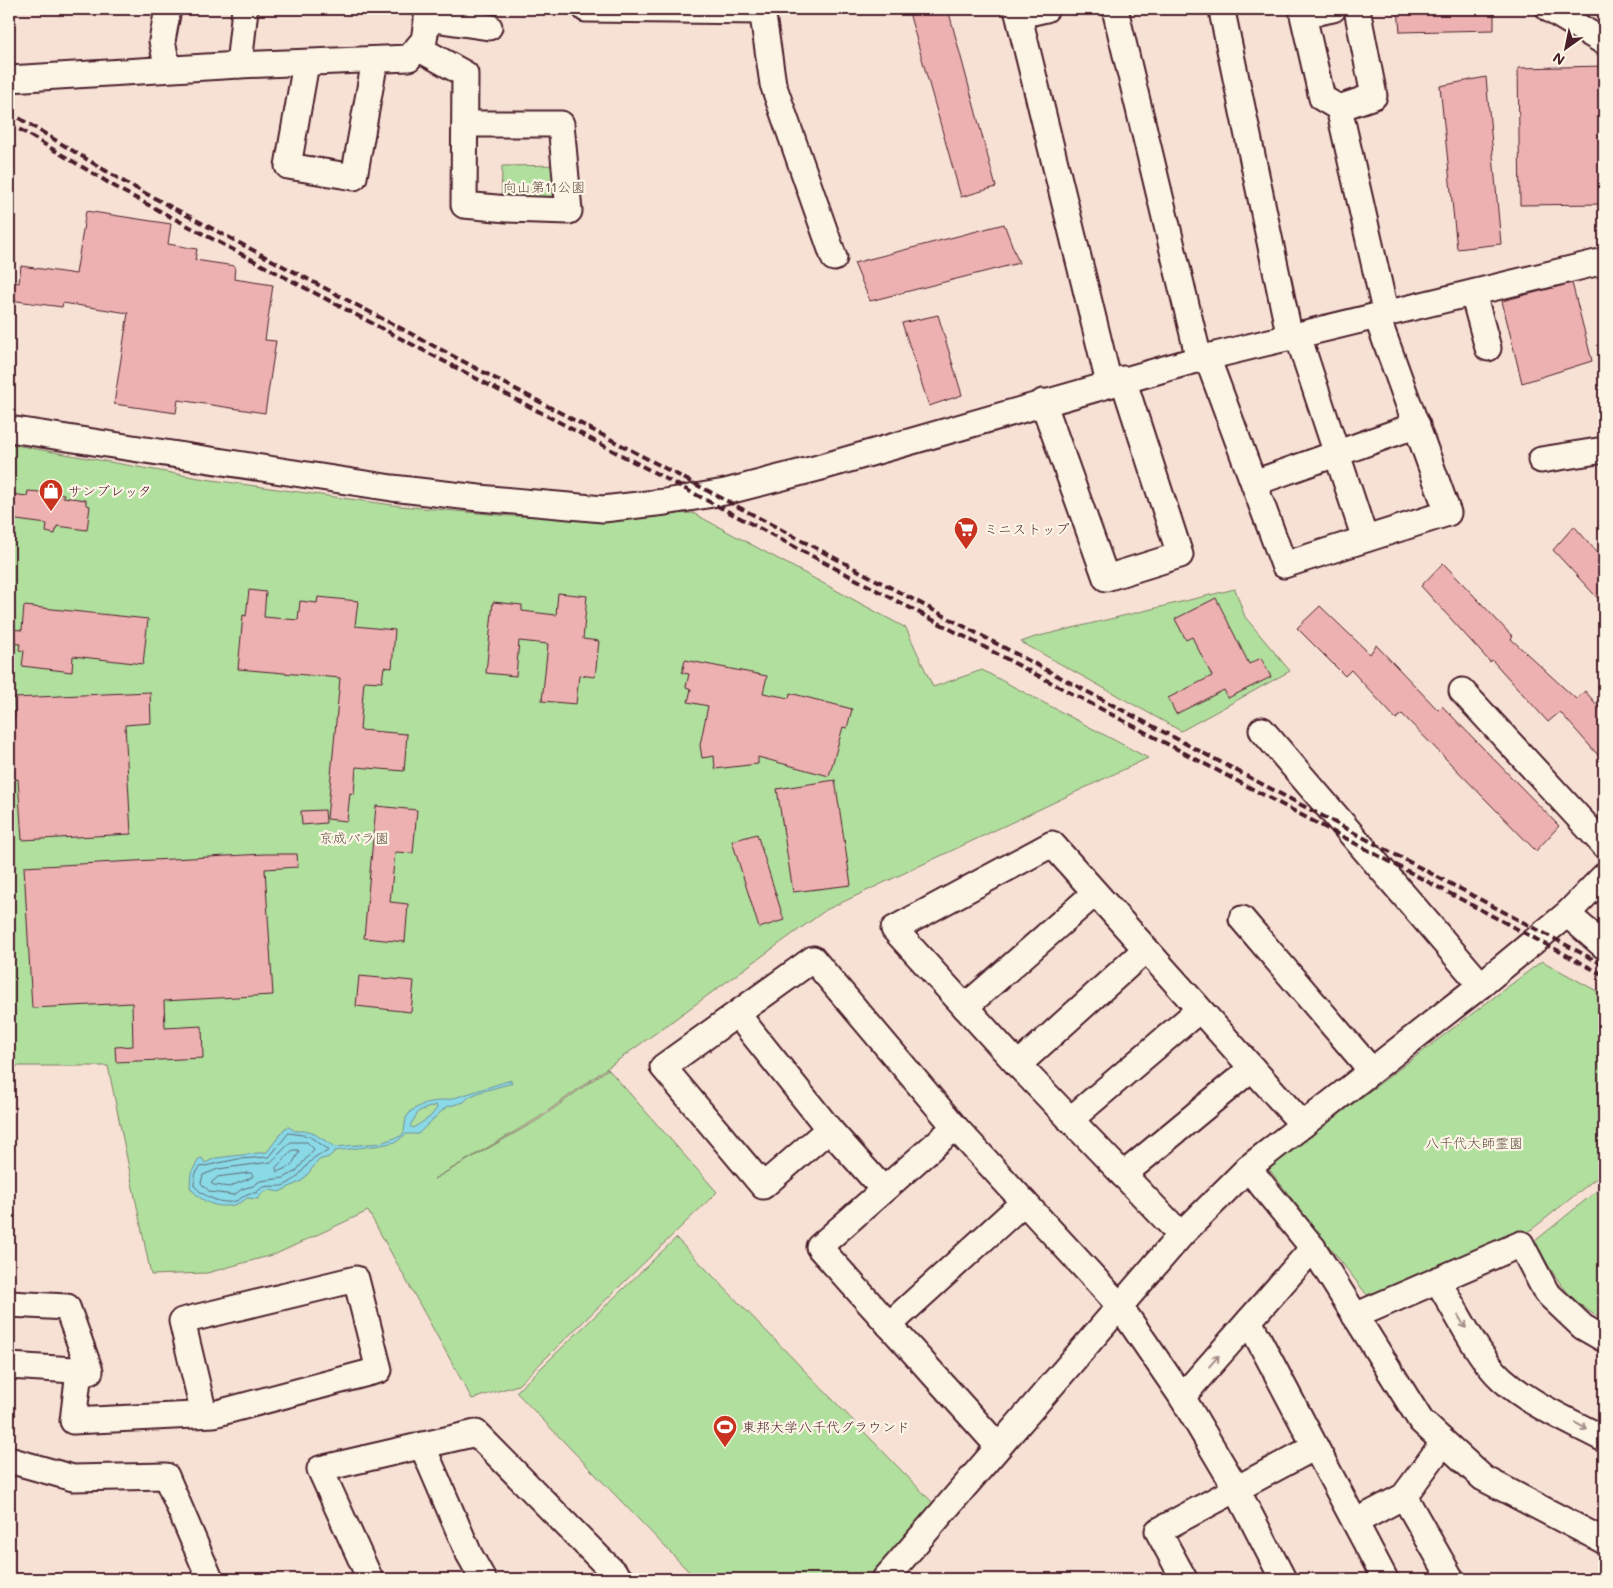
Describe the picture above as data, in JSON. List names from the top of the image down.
{
  "parks": ["向山第11公園", "京成バラ園", "八千代大師霊園"],
  "places": {
    "shop": ["サンブレッタ"],
    "supermarket": ["ミニストップ"],
    "sports": ["東邦大学八千代グラウンド"]
  },
  "north": "bottom left"
}
